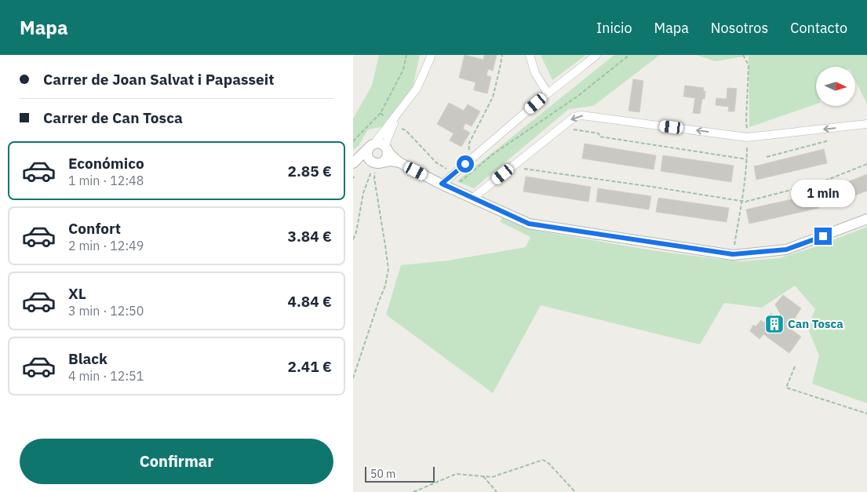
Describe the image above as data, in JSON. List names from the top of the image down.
{
  "places": {
    "building": ["Can Tosca"]
  },
  "scale_bar": "50 m",
  "north": "right",
  "page": {
    "header": "Mapa",
    "nav": [
      "Inicio",
      "Mapa",
      "Nosotros",
      "Contacto"
    ],
    "banner": ["Carrer de Joan Salvat i Papasseit", "Carrer de Can Tosca"],
    "list": [
      {
        "name": "Económico",
        "note": "1 min · 12:48",
        "value": "2.85 €"
      },
      {
        "name": "Confort",
        "note": "2 min · 12:49",
        "value": "3.84 €"
      },
      {
        "name": "XL",
        "note": "3 min · 12:50",
        "value": "4.84 €"
      },
      {
        "name": "Black",
        "note": "4 min · 12:51",
        "value": "2.41 €"
      }
    ],
    "bubble": "1 min",
    "buttons": "Confirmar",
    "scale": "50 m"
  }
}
